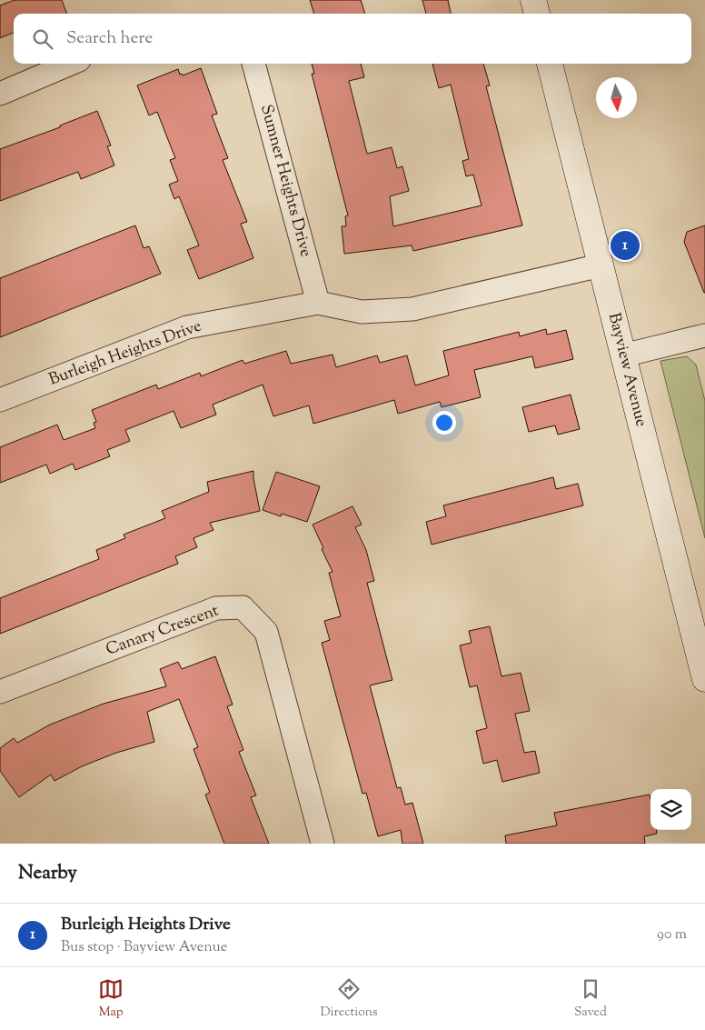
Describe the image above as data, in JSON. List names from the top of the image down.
{
  "streets": {
    "main road": ["Bayview Avenue"],
    "street": ["Sumner Heights Drive", "Burleigh Heights Drive", "Canary Crescent"]
  },
  "crossings": [
    ["Sumner Heights Drive", "Burleigh Heights Drive"],
    ["Burleigh Heights Drive", "Bayview Avenue"]
  ],
  "north": "bottom",
  "page": {
    "search": "Search here",
    "pins": "1",
    "heading": "Nearby",
    "list": [
      {
        "mark": "1",
        "name": "Burleigh Heights Drive",
        "note": "Bus stop · Bayview Avenue",
        "value": "90 m"
      }
    ],
    "nav": ["Map", "Directions", "Saved"]
  }
}
